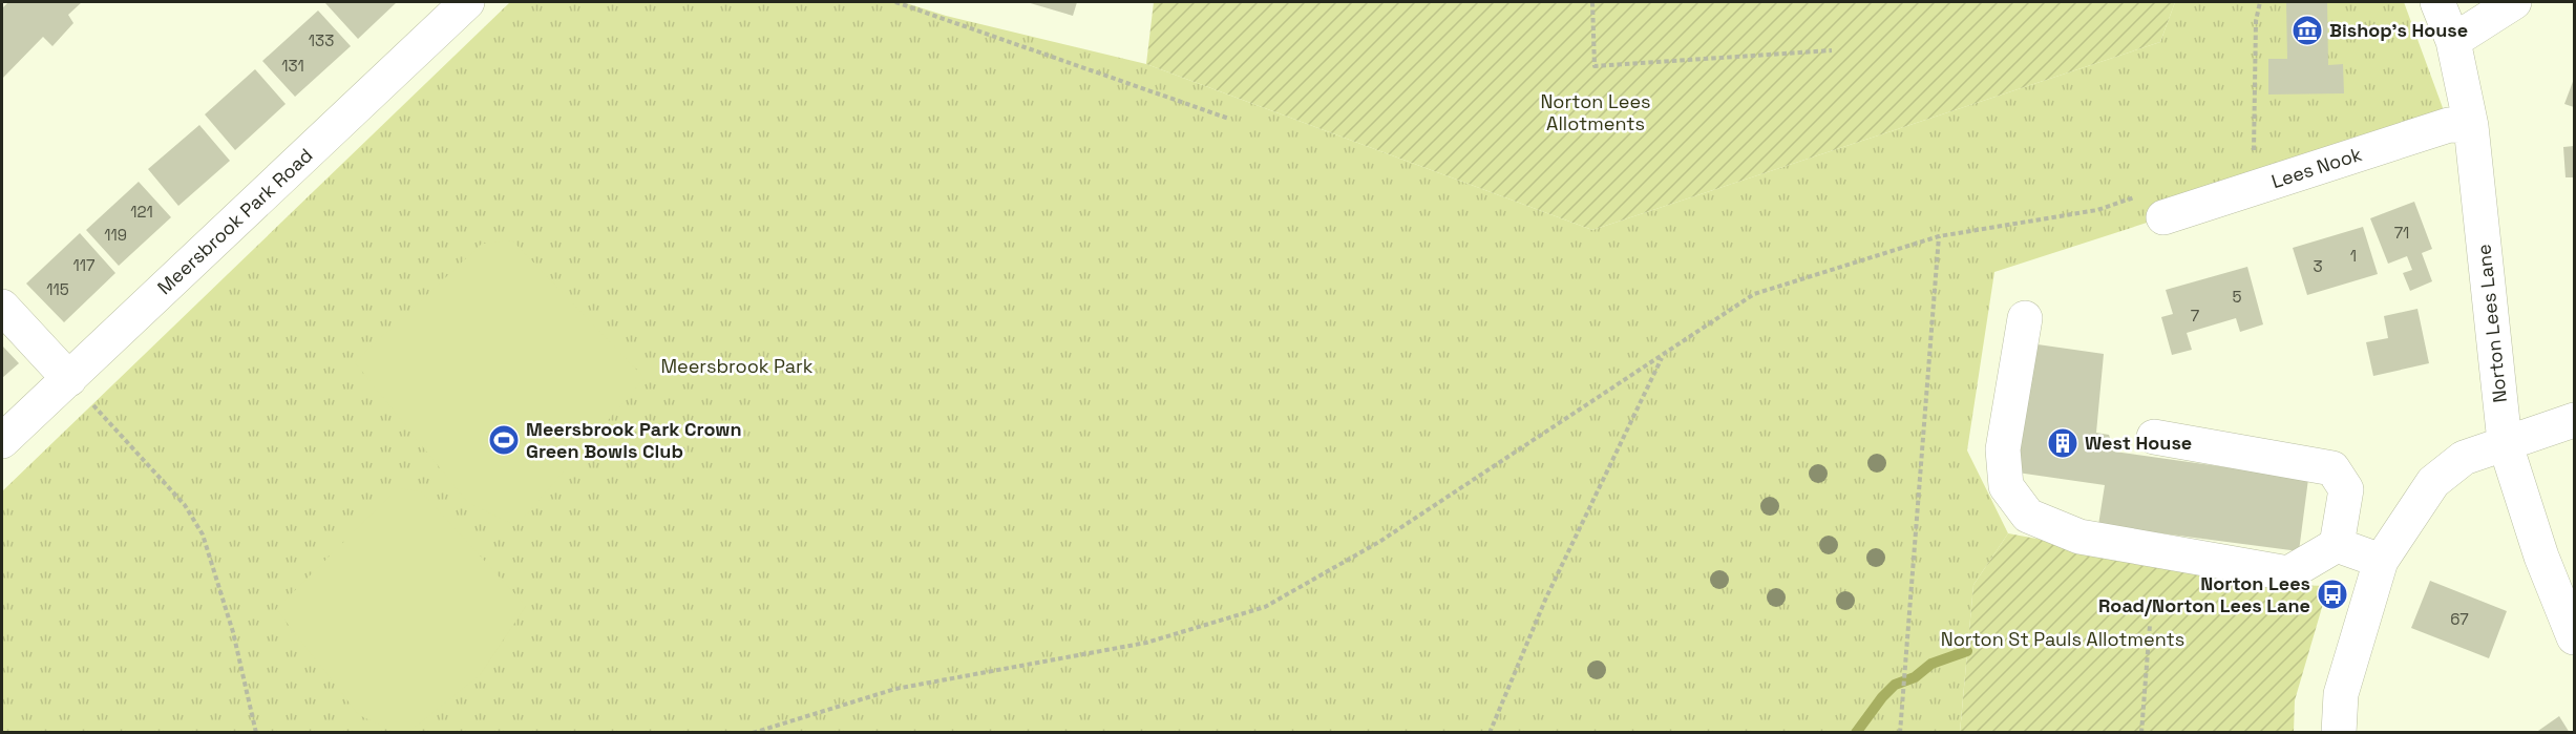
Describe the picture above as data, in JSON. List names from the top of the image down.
{
  "streets": {
    "street": ["Lees Nook", "Meersbrook Park Road", "Norton Lees Lane"]
  },
  "crossings": [
    ["Lees Nook", "Norton Lees Lane"]
  ],
  "parks": ["Norton Lees Allotments", "Meersbrook Park", "Norton St Pauls Allotments"],
  "places": {
    "museum": ["Bishop's House"],
    "sports": ["Meersbrook Park Crown Green Bowls Club"],
    "building": ["West House"],
    "bus stop": ["Norton Lees Road/Norton Lees Lane"]
  },
  "house_numbers": [
    "133",
    "131",
    "121",
    "71",
    "119",
    "1",
    "117",
    "3",
    "115",
    "5",
    "7",
    "67"
  ]
}
